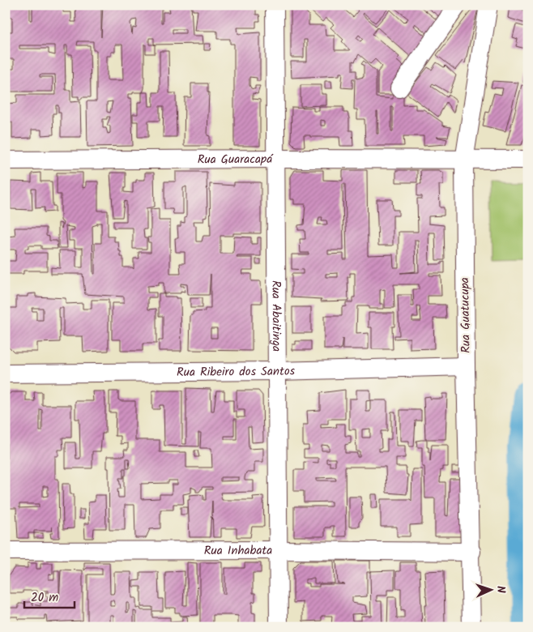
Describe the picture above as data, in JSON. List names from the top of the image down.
{
  "streets": {
    "street": [
      "Rua Guaracapá",
      "Rua Guatucupa",
      "Rua Abaitinga",
      "Rua Ribeiro dos Santos",
      "Rua Inhabata"
    ]
  },
  "crossings": [
    ["Rua Guaracapá", "Rua Guatucupa"],
    ["Rua Guaracapá", "Rua Abaitinga"],
    ["Rua Guatucupa", "Rua Ribeiro dos Santos"],
    ["Rua Guatucupa", "Rua Inhabata"],
    ["Rua Abaitinga", "Rua Ribeiro dos Santos"],
    ["Rua Abaitinga", "Rua Inhabata"]
  ],
  "scale_bar": "20 m",
  "north": "right"
}
